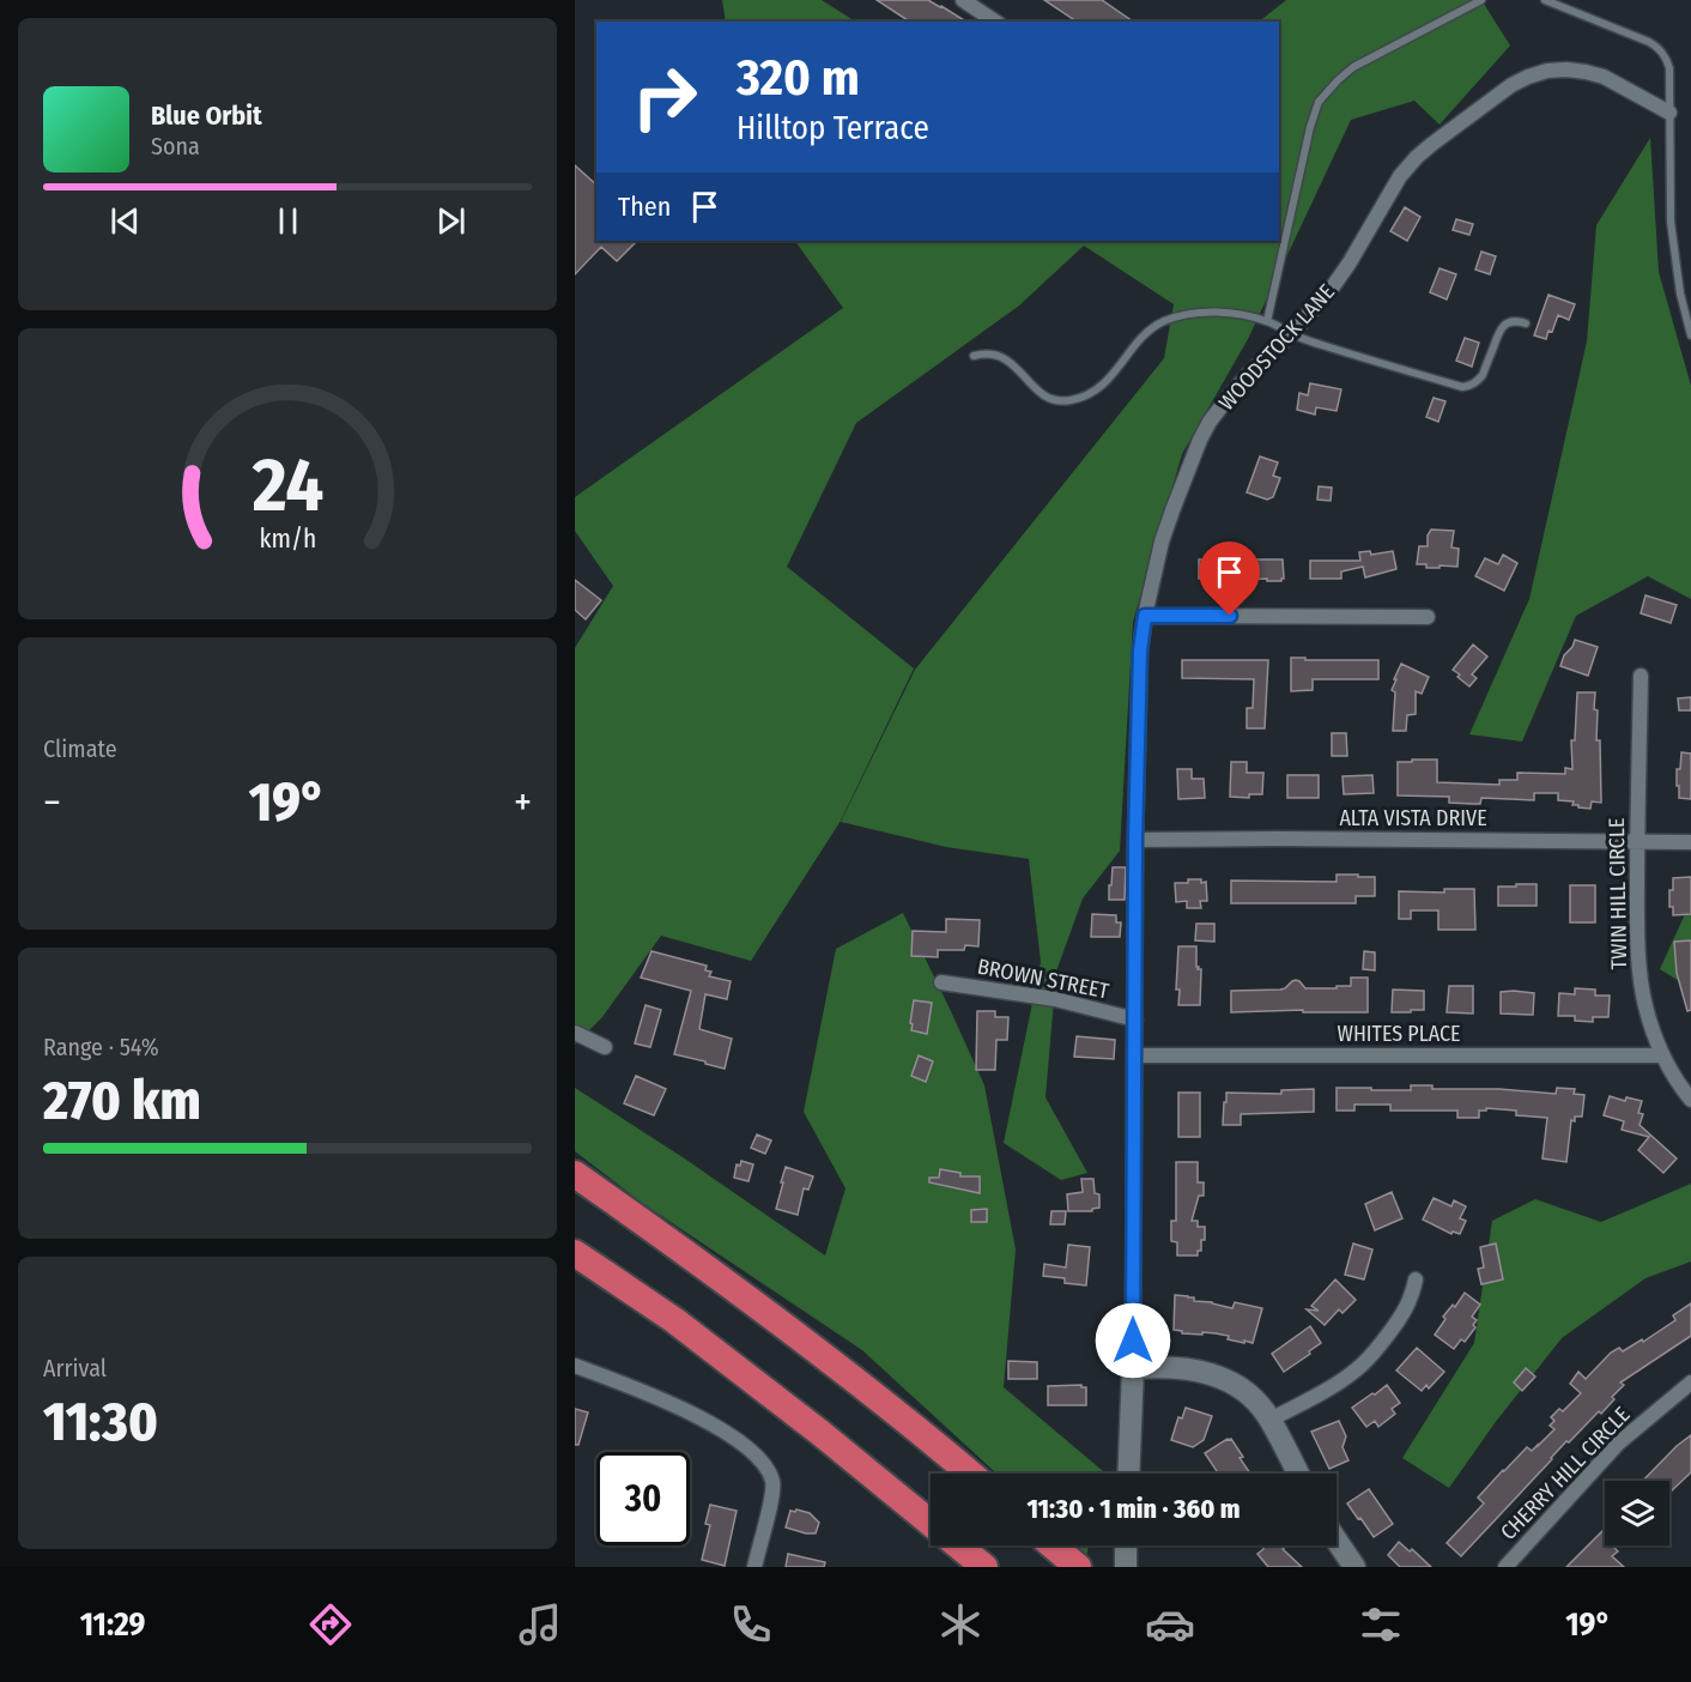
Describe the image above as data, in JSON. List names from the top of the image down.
{
  "streets": {
    "street": [
      "WOODSTOCK LANE",
      "ALTA VISTA DRIVE",
      "TWIN HILL CIRCLE",
      "BROWN STREET",
      "WHITES PLACE",
      "CHERRY HILL CIRCLE"
    ]
  },
  "crossings": [
    ["WOODSTOCK LANE", "ALTA VISTA DRIVE"],
    ["WOODSTOCK LANE", "BROWN STREET"],
    ["WOODSTOCK LANE", "WHITES PLACE"],
    ["ALTA VISTA DRIVE", "TWIN HILL CIRCLE"],
    ["TWIN HILL CIRCLE", "WHITES PLACE"]
  ],
  "page": {
    "turn": ["320 m", "Hilltop Terrace"],
    "song": ["Blue Orbit", "Sona"],
    "then": "Then",
    "tile": [
      "Climate",
      ["Range · 54%", "270 km"],
      ["Arrival", "11:30"]
    ],
    "heat": ["−", "19°", "+"],
    "limit": "30",
    "trip": "11:30 · 1 min · 360 m",
    "tabs": ["11:29", "19°"],
    "gauge": ["24", "km/h"]
  }
}
